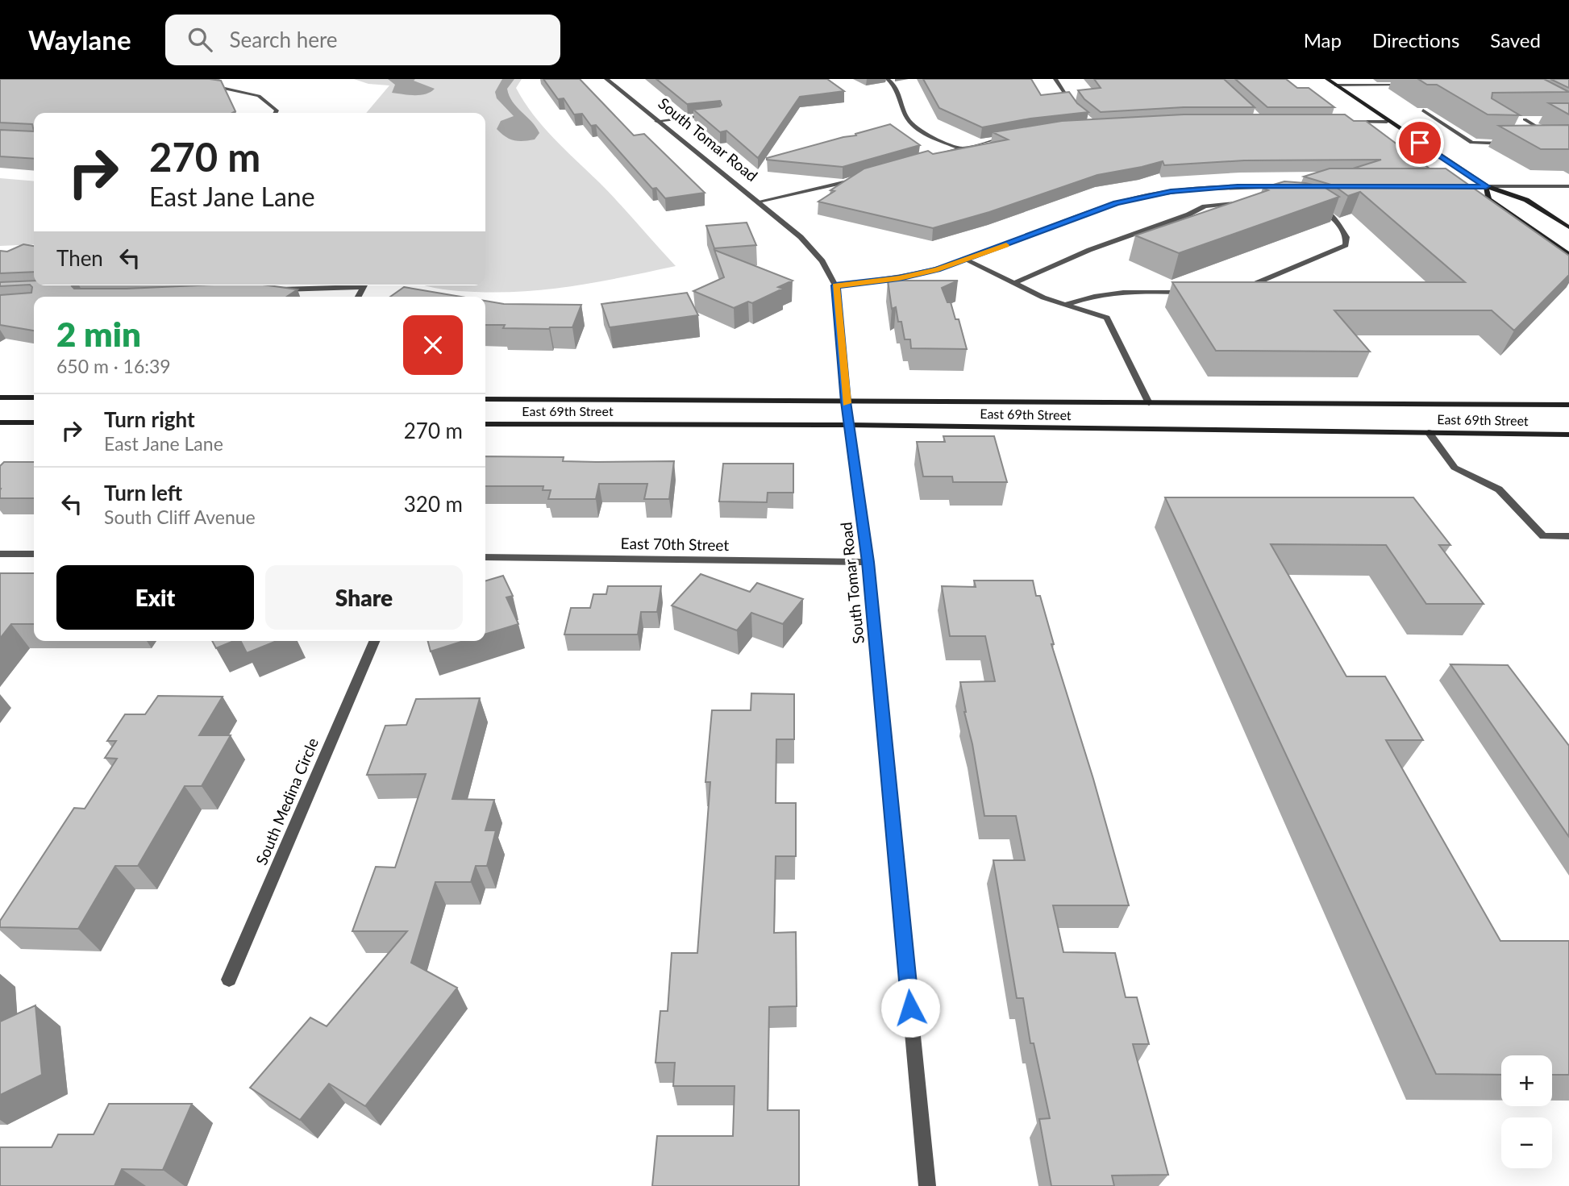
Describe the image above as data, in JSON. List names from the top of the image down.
{
  "streets": {
    "main road": ["East 69th Street"],
    "street": ["South Tomar Road", "East 70th Street", "South Medina Circle"]
  },
  "crossings": [
    ["South Tomar Road", "East 69th Street"],
    ["South Tomar Road", "East 70th Street"]
  ],
  "page": {
    "header": "Waylane",
    "search": "Search here",
    "nav": ["Map", "Directions", "Saved"],
    "turn": ["270 m", "East Jane Lane"],
    "then": "Then",
    "heading": ["2 min", "650 m · 16:39"],
    "list": [
      {
        "name": "Turn right",
        "note": "East Jane Lane",
        "value": "270 m"
      },
      {
        "name": "Turn left",
        "note": "South Cliff Avenue",
        "value": "320 m"
      }
    ],
    "buttons": ["Exit", "Share"],
    "map_buttons": ["+", "−"]
  }
}
